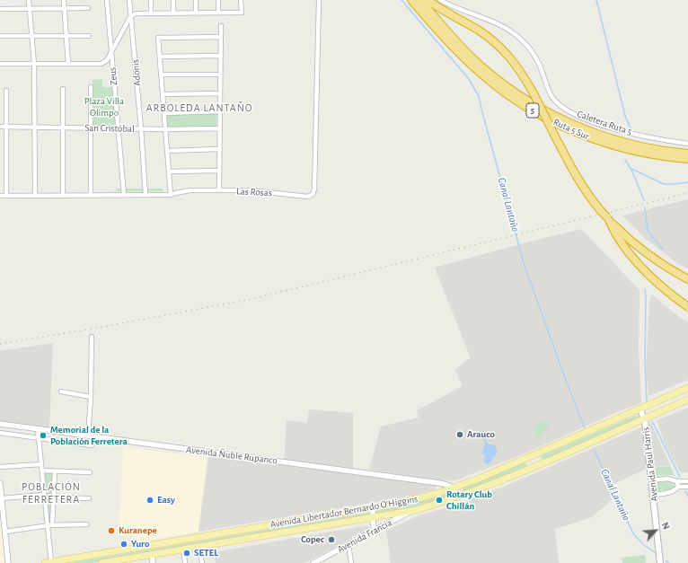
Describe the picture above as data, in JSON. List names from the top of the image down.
{
  "streets": {
    "highway": ["5", "Ruta 5 Sur"],
    "main road": ["Avenida Paul Harris", "Avenida Libertador Bernardo O'Higgins"],
    "street": [
      "Adonis",
      "Zeus",
      "Caletera Ruta 5",
      "San Cristóbal",
      "Las Rosas",
      "Avenida Ñuble Rupanco",
      "Avenida Francia"
    ]
  },
  "crossings": [
    ["Adonis", "San Cristóbal"],
    ["Adonis", "Las Rosas"],
    ["Zeus", "San Cristóbal"],
    ["Zeus", "Las Rosas"],
    ["Avenida Ñuble Rupanco", "Avenida Libertador Bernardo O'Higgins"],
    ["Avenida Paul Harris", "Avenida Libertador Bernardo O'Higgins"],
    ["Avenida Libertador Bernardo O'Higgins", "Avenida Francia"]
  ],
  "districts": ["ARBOLEDA LANTAÑO", "POBLACIÓN FERRETERA"],
  "water": ["Canal Lantaño"],
  "parks": ["Plaza Villa Olimpo"],
  "places": [
    "Arauco",
    "Memorial de la Población Ferretera",
    "Easy",
    "Rotary Club Chillán",
    "Kuranepe",
    "Copec",
    "Yuro",
    "SETEL"
  ],
  "north": "top right"
}
